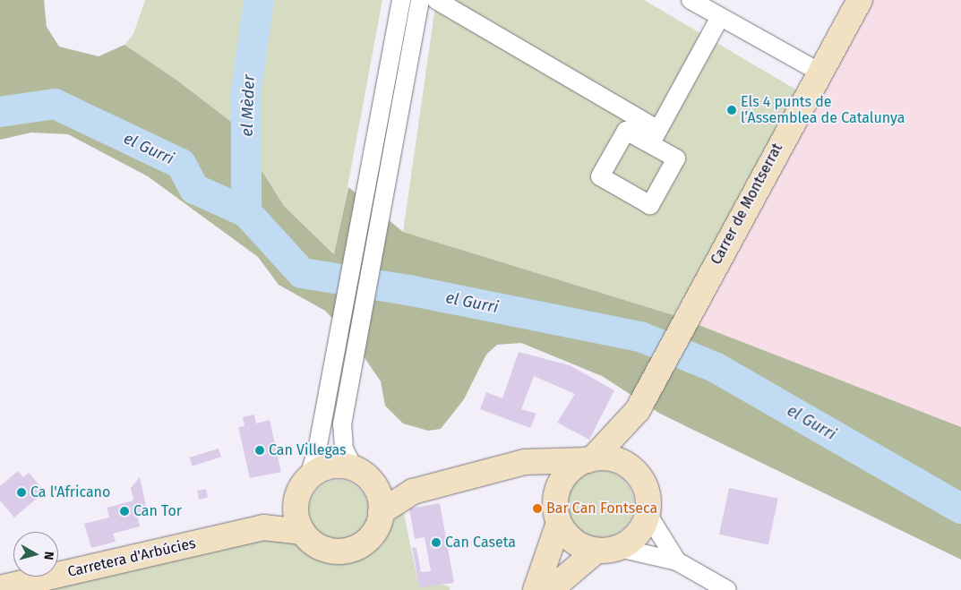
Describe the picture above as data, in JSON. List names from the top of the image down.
{
  "streets": {
    "street": ["Carrer de Montserrat", "Carretera d'Arbúcies"]
  },
  "water": ["el Mèder", "el Gurri"],
  "places": [
    "Els 4 punts de l’Assemblea de Catalunya",
    "Can Villegas",
    "Ca l'Africano",
    "Bar Can Fontseca",
    "Can Tor",
    "Can Caseta"
  ],
  "north": "right"
}
